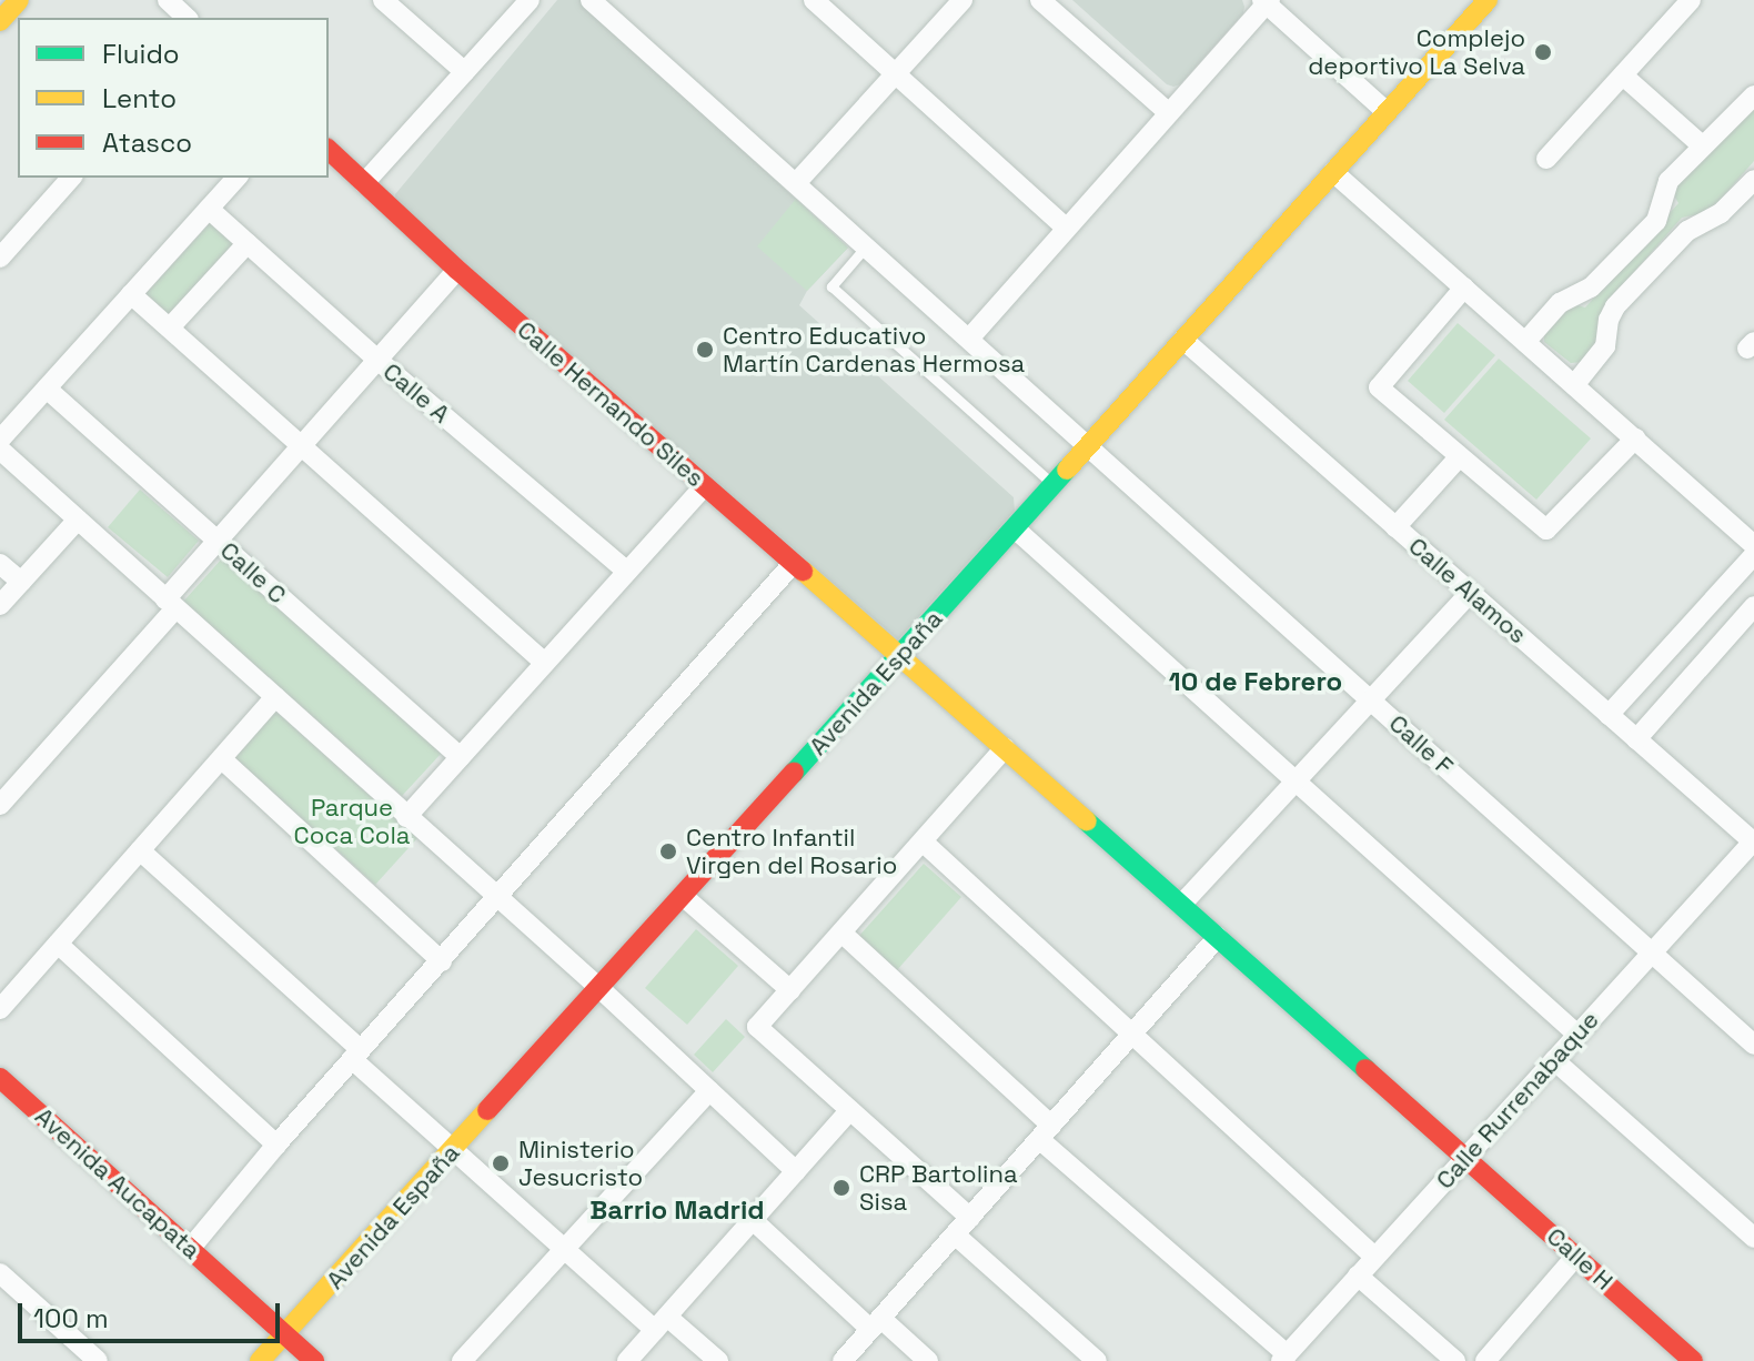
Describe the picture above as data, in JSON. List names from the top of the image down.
{
  "streets": {
    "street": [
      "Calle A",
      "Calle Hernando Siles",
      "Calle C",
      "Calle Alamos",
      "Avenida España",
      "Calle F",
      "Calle Rurrenabaque",
      "Avenida Aucapata",
      "Calle H"
    ]
  },
  "crossings": [
    ["Calle Hernando Siles", "Avenida España"],
    ["Calle Hernando Siles", "Calle H"],
    ["Calle Alamos", "Avenida España"],
    ["Calle Alamos", "Calle Rurrenabaque"],
    ["Avenida España", "Calle F"],
    ["Avenida España", "Avenida Aucapata"],
    ["Calle F", "Calle Rurrenabaque"],
    ["Calle Rurrenabaque", "Calle H"]
  ],
  "districts": ["10 de Febrero", "Barrio Madrid"],
  "parks": ["Parque Coca Cola"],
  "places": [
    "Complejo deportivo La Selva",
    "Centro Educativo Martín Cardenas Hermosa",
    "Centro Infantil Virgen del Rosario",
    "Ministerio Jesucristo",
    "CRP Bartolina Sisa"
  ],
  "legend": ["Fluido", "Lento", "Atasco"],
  "scale_bar": "100 m"
}
